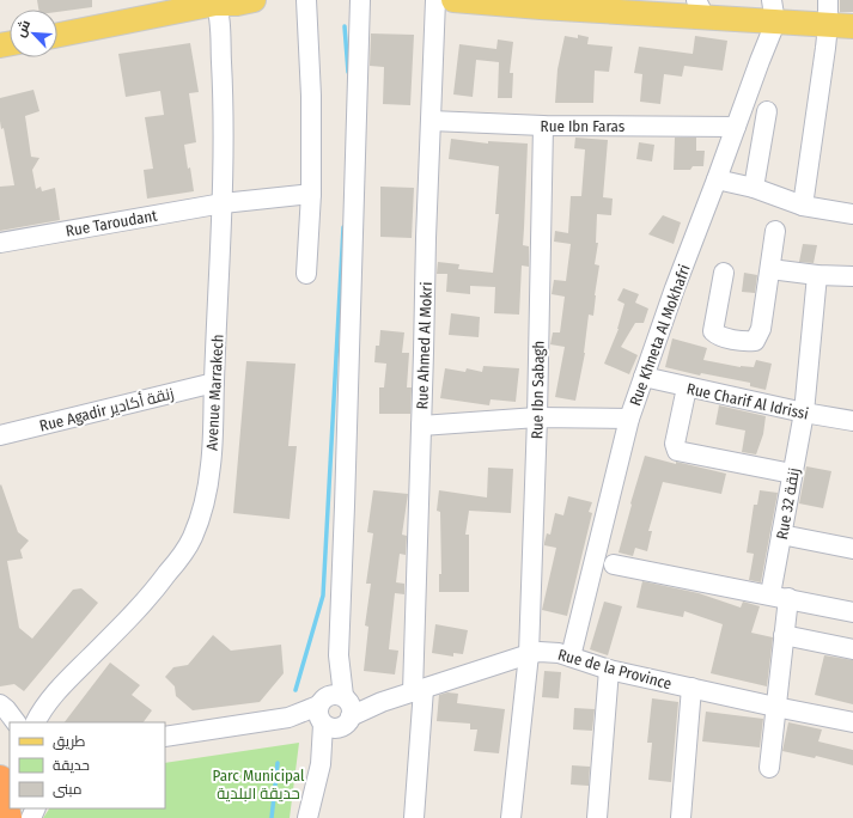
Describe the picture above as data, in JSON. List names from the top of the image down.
{
  "streets": {
    "street": [
      "Rue Ibn Faras",
      "Rue Taroudant",
      "Rue Khneta Al Mokhafri",
      "Rue Ahmed Al Mokri",
      "Rue Ibn Sabagh",
      "Avenue Marrakech",
      "Rue Charif Al Idrissi",
      "Rue Agadir زنقة أكادير",
      "Rue 32 زنقة",
      "Rue de la Province"
    ]
  },
  "crossings": [
    ["Rue Ibn Faras", "Rue Khneta Al Mokhafri"],
    ["Rue Ibn Faras", "Rue Ahmed Al Mokri"],
    ["Rue Ibn Faras", "Rue Ibn Sabagh"],
    ["Rue Taroudant", "Avenue Marrakech"],
    ["Rue Khneta Al Mokhafri", "Rue Charif Al Idrissi"],
    ["Rue Khneta Al Mokhafri", "Rue de la Province"],
    ["Rue Ahmed Al Mokri", "Rue de la Province"],
    ["Rue Ibn Sabagh", "Rue de la Province"],
    ["Avenue Marrakech", "Rue Agadir زنقة أكادير"],
    ["Rue Charif Al Idrissi", "Rue 32 زنقة"],
    ["Rue 32 زنقة", "Rue de la Province"]
  ],
  "parks": ["Parc Municipal حديقة البلدية"],
  "legend": ["طريق", "حديقة", "مبنى"],
  "north": "top left"
}
